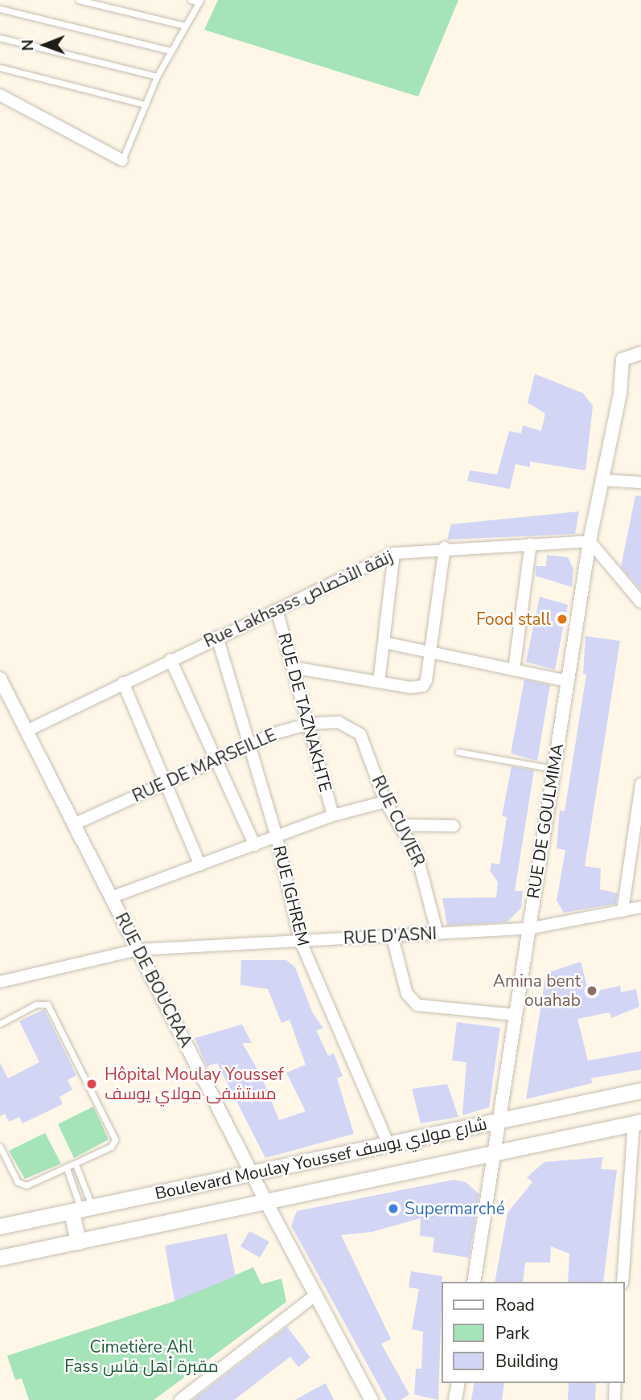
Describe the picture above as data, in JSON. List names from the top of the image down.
{
  "streets": {
    "main road": ["Boulevard Moulay Youssef شارع مولاي يوسف"],
    "street": [
      "Rue Lakhsass زنقة الأخصاص",
      "RUE DE TAZNAKHTE",
      "RUE DE MARSEILLE",
      "RUE CUVIER",
      "RUE DE GOULMIMA",
      "RUE IGHREM",
      "RUE D'ASNI",
      "RUE DE BOUCRAA"
    ]
  },
  "crossings": [
    ["Rue Lakhsass زنقة الأخصاص", "RUE DE TAZNAKHTE"],
    ["Rue Lakhsass زنقة الأخصاص", "RUE DE GOULMIMA"],
    ["Rue Lakhsass زنقة الأخصاص", "RUE IGHREM"],
    ["Rue Lakhsass زنقة الأخصاص", "RUE DE BOUCRAA"],
    ["RUE DE TAZNAKHTE", "RUE DE MARSEILLE"],
    ["RUE DE MARSEILLE", "RUE CUVIER"],
    ["RUE DE MARSEILLE", "RUE IGHREM"],
    ["RUE DE MARSEILLE", "RUE DE BOUCRAA"],
    ["RUE CUVIER", "RUE D'ASNI"],
    ["RUE DE GOULMIMA", "RUE D'ASNI"],
    ["RUE DE GOULMIMA", "Boulevard Moulay Youssef شارع مولاي يوسف"],
    ["RUE IGHREM", "RUE D'ASNI"],
    ["RUE IGHREM", "Boulevard Moulay Youssef شارع مولاي يوسف"],
    ["RUE D'ASNI", "RUE DE BOUCRAA"],
    ["RUE DE BOUCRAA", "Boulevard Moulay Youssef شارع مولاي يوسف"]
  ],
  "parks": ["Cimetière Ahl Fass مقبرة أهل فاس"],
  "places": [
    "Food stall",
    "Amina bent ouahab",
    "Hôpital Moulay Youssef مستشفى مولاي يوسف",
    "Supermarché"
  ],
  "legend": ["Road", "Park", "Building"],
  "north": "left"
}
